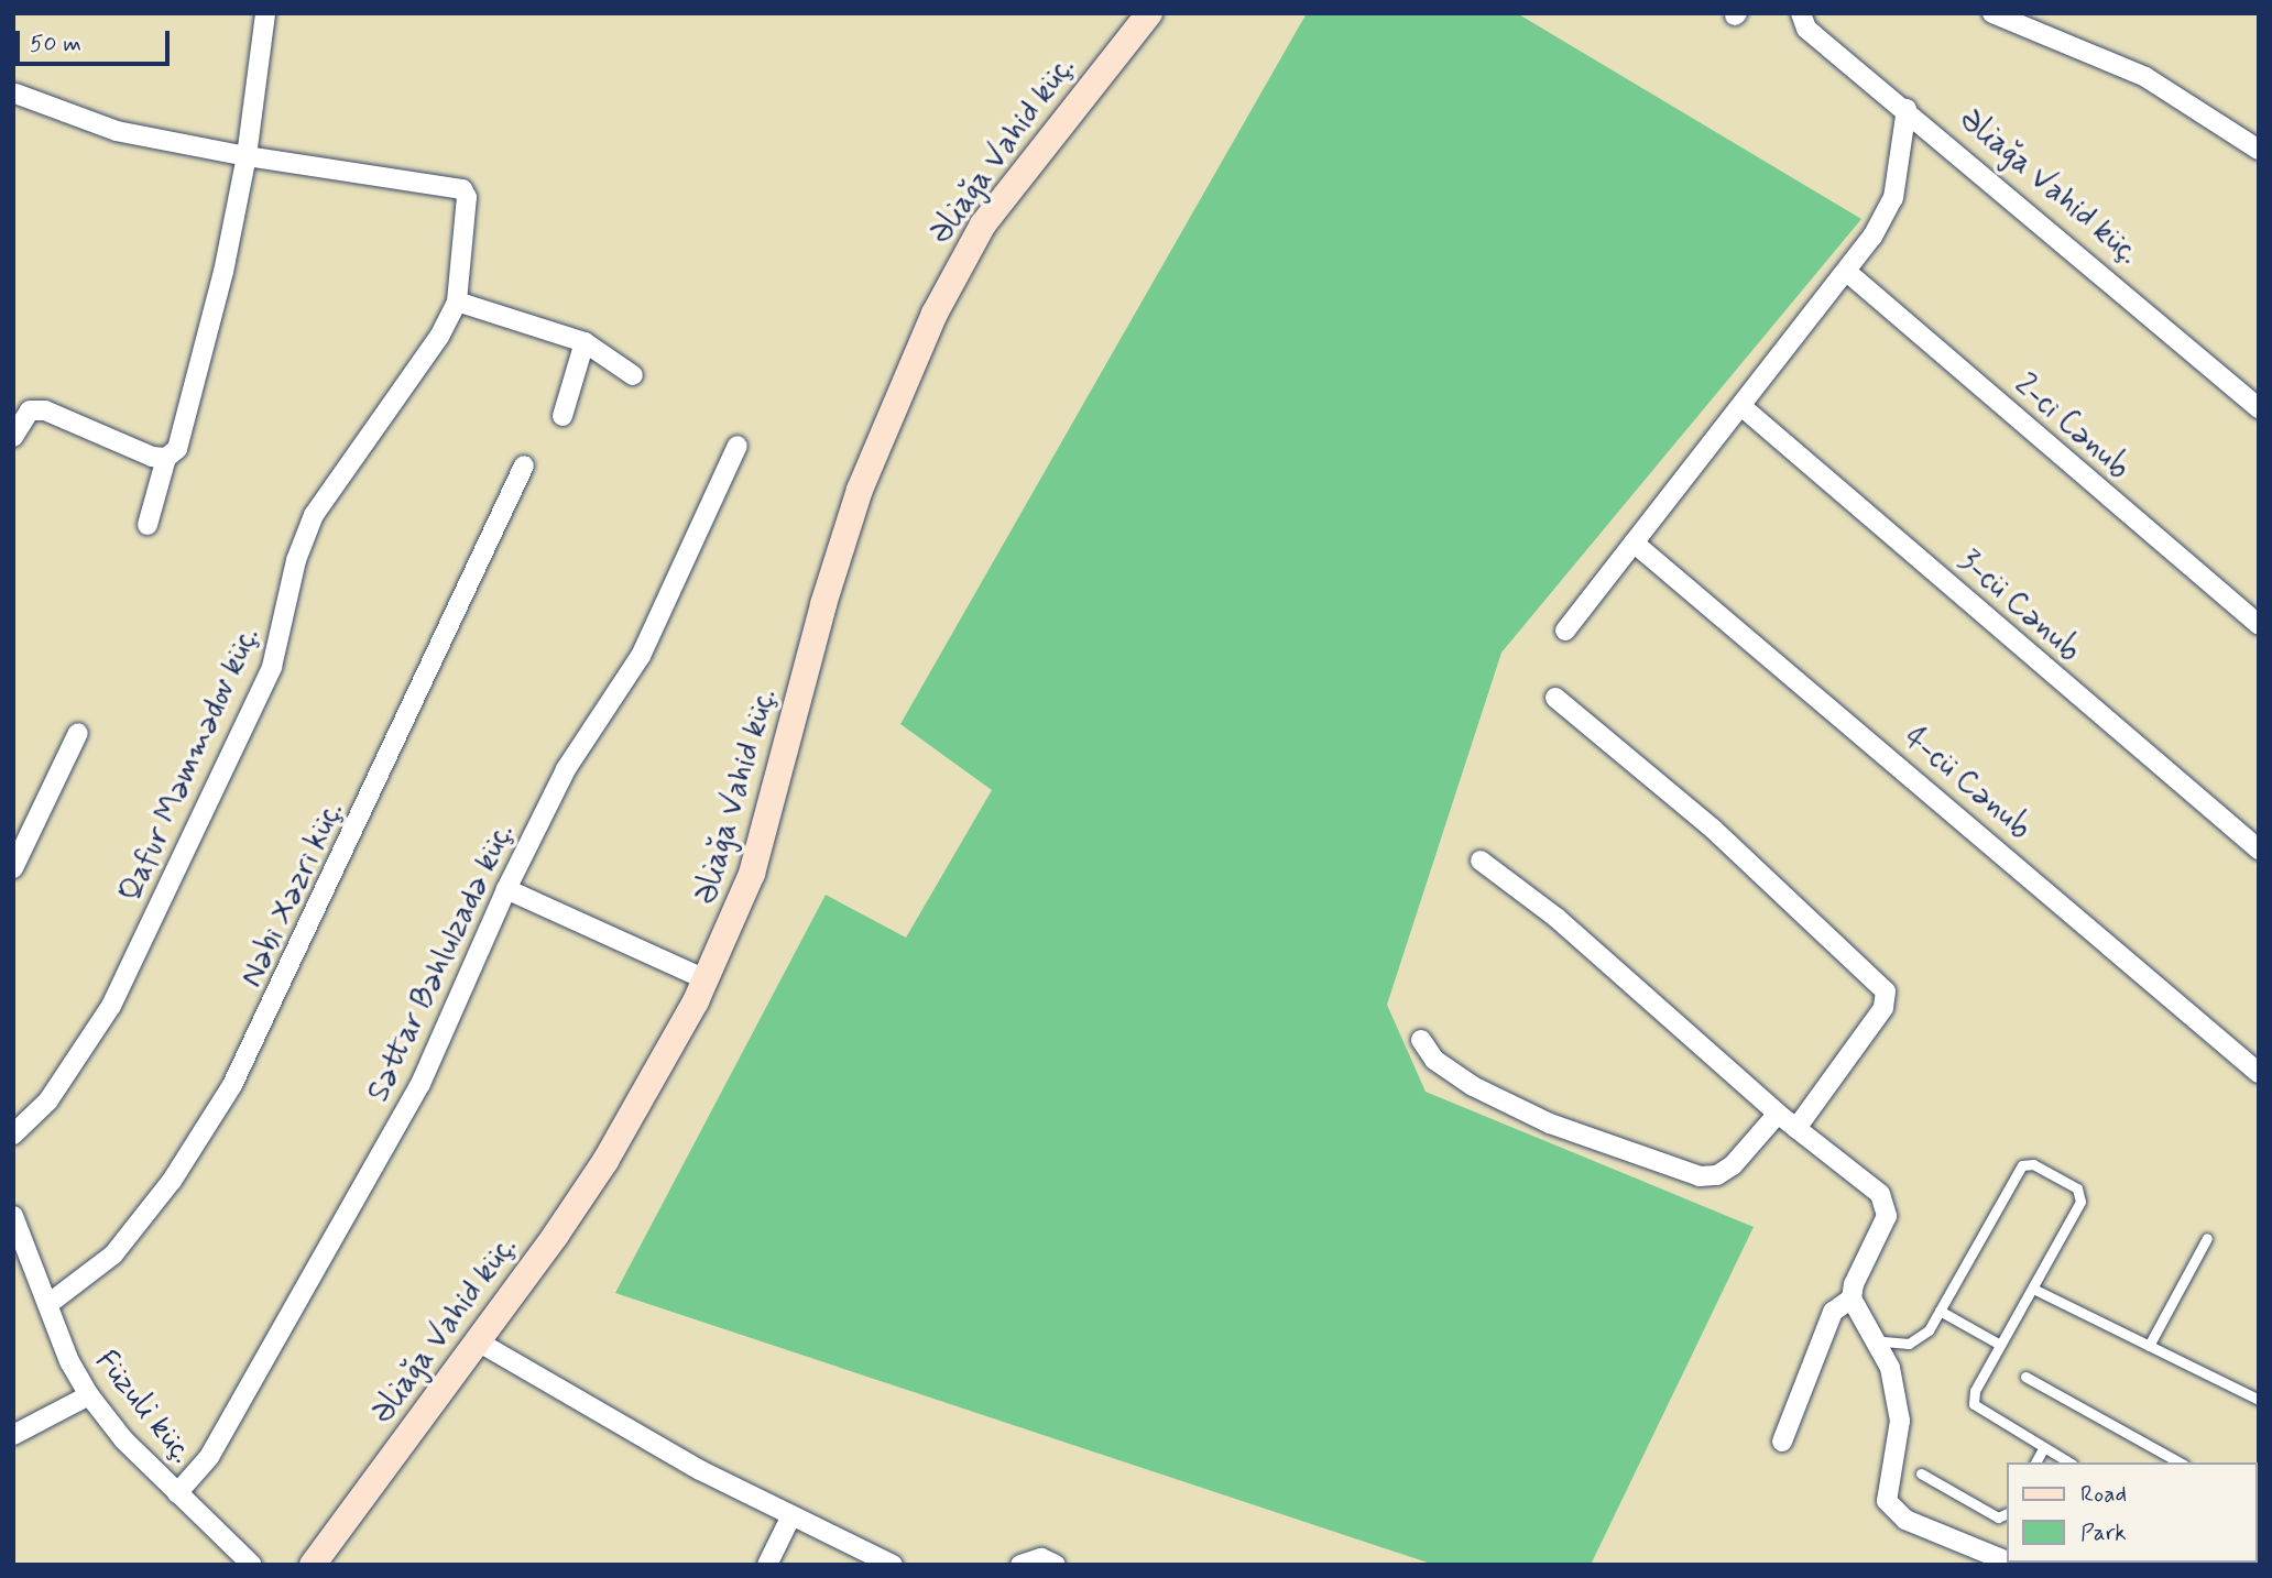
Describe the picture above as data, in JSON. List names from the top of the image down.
{
  "streets": {
    "street": [
      "Əliağa Vahid küç.",
      "2-ci Cənub",
      "3-cü Cənub",
      "Qafur Məmmədov küç.",
      "4-cü Cənub",
      "Nəbi Xəzri küç.",
      "Səttar Bəhlulzadə küç.",
      "Füzuli küç."
    ]
  },
  "crossings": [
    ["Nəbi Xəzri küç.", "Füzuli küç."],
    ["Səttar Bəhlulzadə küç.", "Füzuli küç."]
  ],
  "legend": ["Road", "Park"],
  "scale_bar": "50 m"
}
